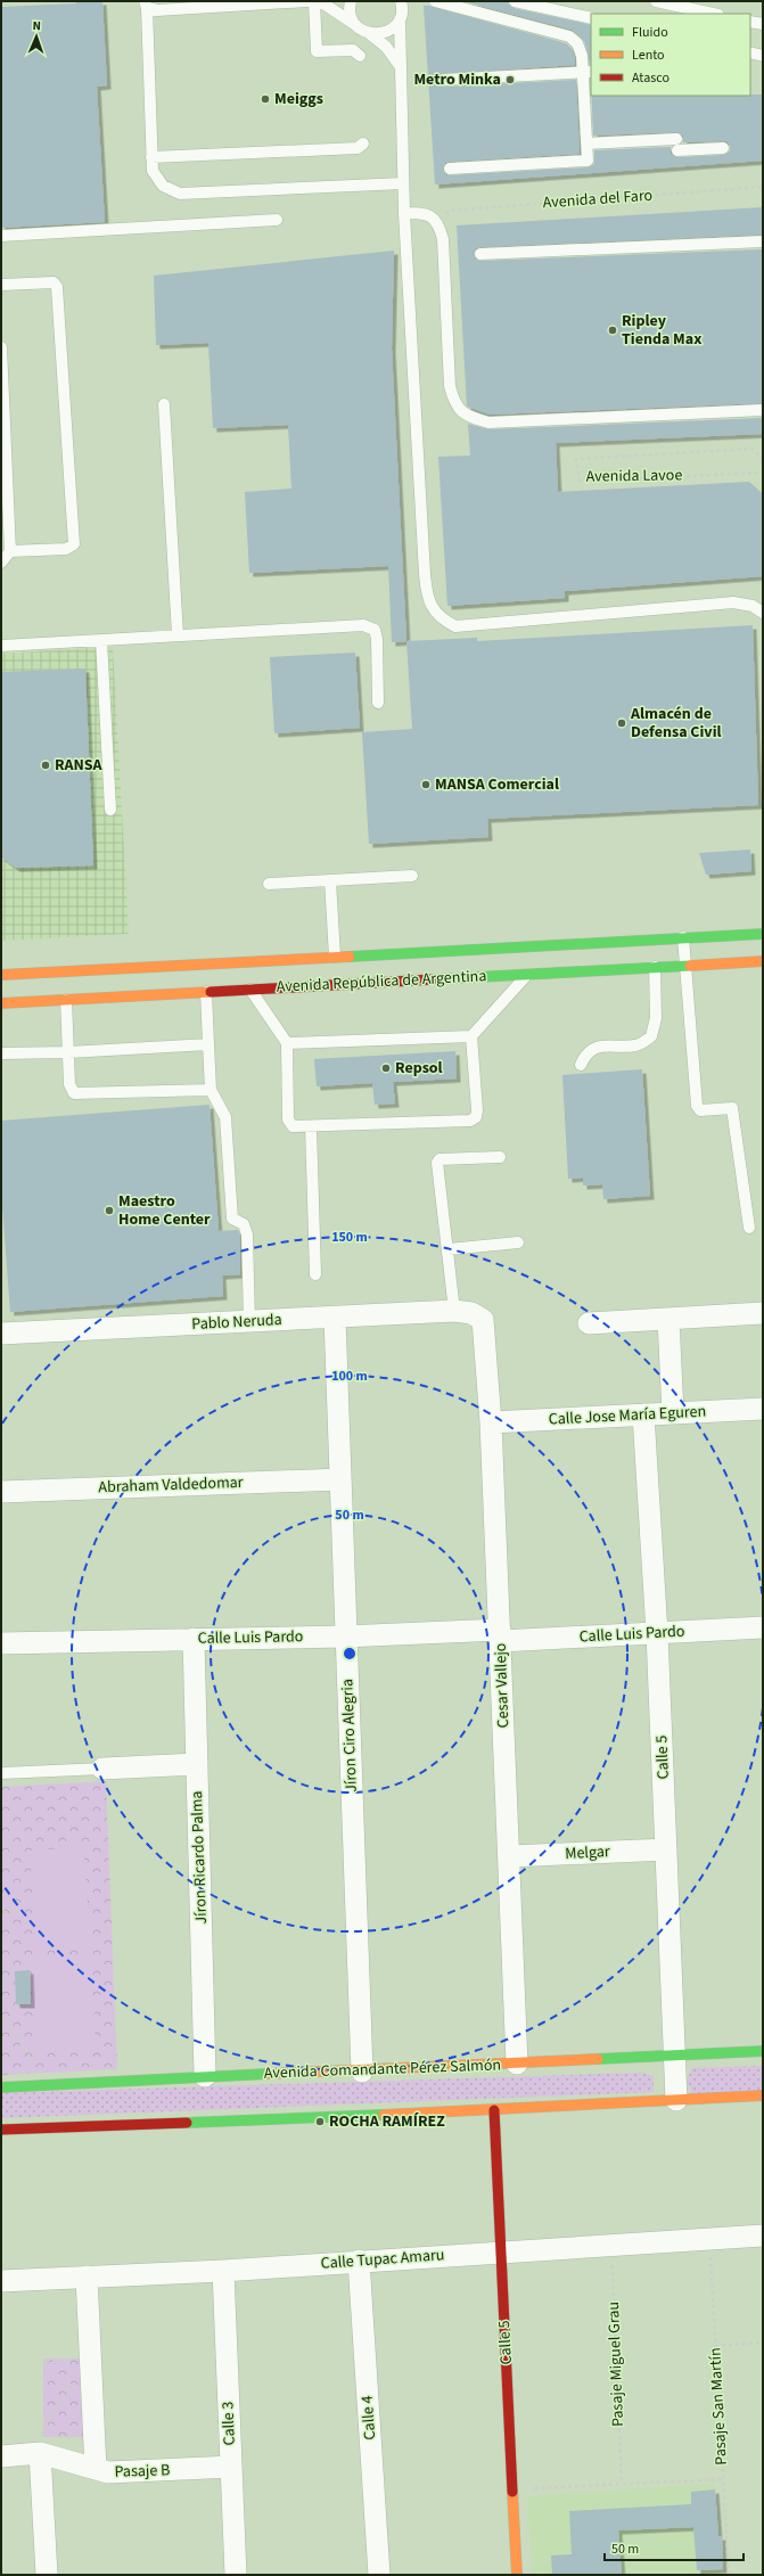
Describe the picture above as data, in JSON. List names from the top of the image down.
{
  "streets": {
    "main road": ["Avenida República de Argentina", "Calle 5", "Avenida Comandante Pérez Salmón"],
    "street": [
      "Pablo Neruda",
      "Calle Jose María Eguren",
      "Abraham Valdedomar",
      "Calle Luis Pardo",
      "Cesar Vallejo",
      "Jíron Ciro Alegria",
      "Melgar",
      "Jíron Ricardo Palma",
      "Calle Tupac Amaru",
      "Calle 4",
      "Calle 3",
      "Pasaje B"
    ],
    "path": [
      "Avenida del Faro",
      "Avenida Lavoe",
      "Pasaje Miguel Grau",
      "Pasaje San Martín"
    ]
  },
  "crossings": [
    ["Pablo Neruda", "Cesar Vallejo"],
    ["Pablo Neruda", "Jíron Ciro Alegria"],
    ["Calle Jose María Eguren", "Cesar Vallejo"],
    ["Calle Jose María Eguren", "Calle 5"],
    ["Abraham Valdedomar", "Jíron Ciro Alegria"],
    ["Calle Luis Pardo", "Cesar Vallejo"],
    ["Calle Luis Pardo", "Jíron Ciro Alegria"],
    ["Calle Luis Pardo", "Calle 5"],
    ["Calle Luis Pardo", "Jíron Ricardo Palma"],
    ["Cesar Vallejo", "Melgar"],
    ["Cesar Vallejo", "Avenida Comandante Pérez Salmón"],
    ["Jíron Ciro Alegria", "Avenida Comandante Pérez Salmón"],
    ["Calle 5", "Melgar"],
    ["Calle 5", "Avenida Comandante Pérez Salmón"],
    ["Calle 5", "Calle Tupac Amaru"],
    ["Jíron Ricardo Palma", "Avenida Comandante Pérez Salmón"],
    ["Calle Tupac Amaru", "Pasaje Miguel Grau"],
    ["Calle Tupac Amaru", "Pasaje San Martín"],
    ["Calle Tupac Amaru", "Calle 4"],
    ["Calle Tupac Amaru", "Calle 3"],
    ["Calle 3", "Pasaje B"]
  ],
  "places": [
    "Metro Minka",
    "Meiggs",
    "Ripley Tienda Max",
    "Almacén de Defensa Civil",
    "RANSA",
    "MANSA Comercial",
    "Repsol",
    "Maestro Home Center",
    "ROCHA RAMÍREZ"
  ],
  "legend": ["Fluido", "Lento", "Atasco"],
  "scale_bar": "50 m",
  "north": "top",
  "rings": ["150 m", "100 m", "50 m"]
}
